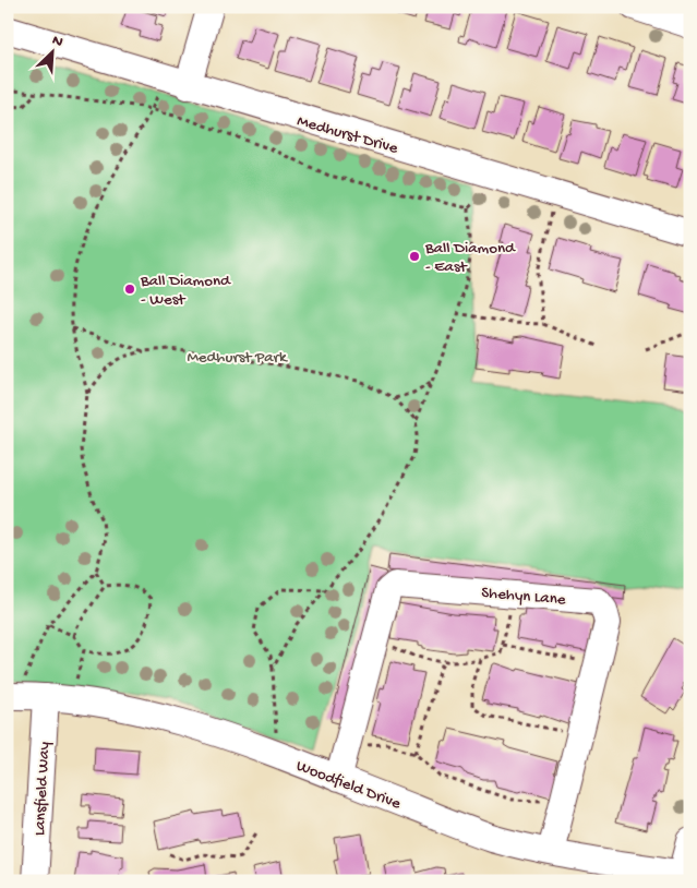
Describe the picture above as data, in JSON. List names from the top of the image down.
{
  "streets": {
    "street": [
      "Medhurst Drive",
      "Shehyn Lane",
      "Woodfield Drive",
      "Lansfield Way"
    ]
  },
  "crossings": [
    ["Shehyn Lane", "Woodfield Drive"],
    ["Woodfield Drive", "Lansfield Way"]
  ],
  "parks": ["Medhurst Park"],
  "places": ["Ball Diamond - East", "Ball Diamond - West"],
  "north": "top right"
}
